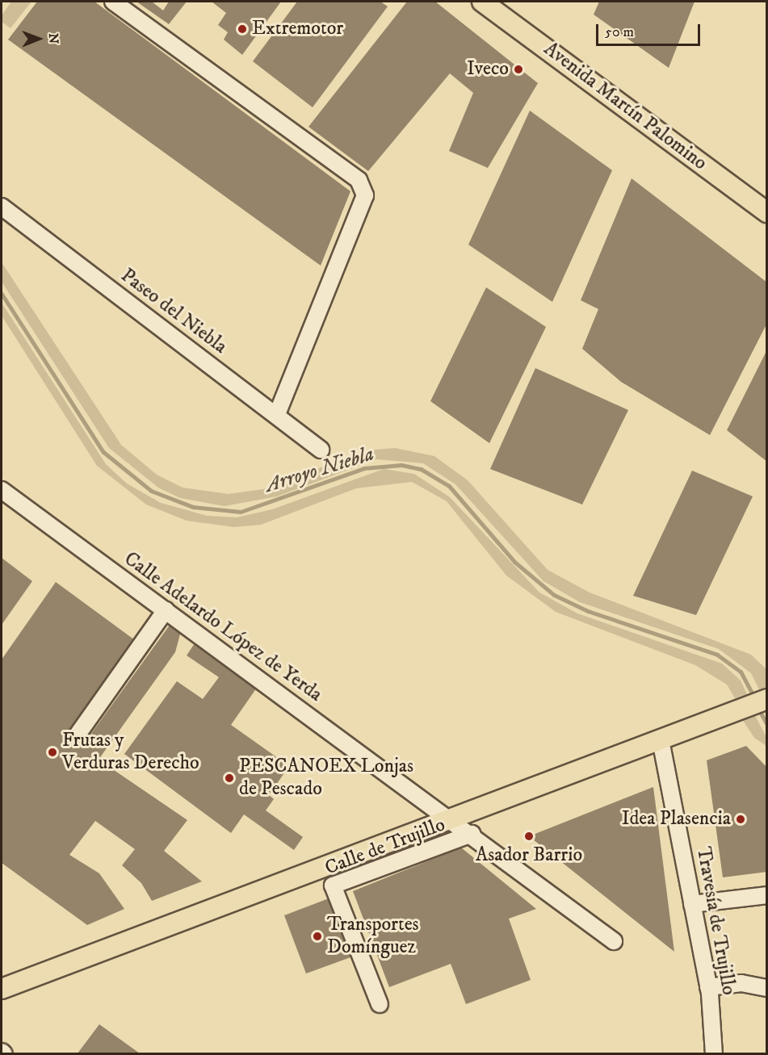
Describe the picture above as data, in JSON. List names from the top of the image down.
{
  "streets": {
    "main road": ["Avenida Martín Palomino", "Calle de Trujillo"],
    "street": ["Paseo del Niebla", "Calle Adelardo López de Yerda", "Travesía de Trujillo"]
  },
  "crossings": [
    ["Calle Adelardo López de Yerda", "Calle de Trujillo"],
    ["Calle de Trujillo", "Travesía de Trujillo"]
  ],
  "water": ["Arroyo Niebla"],
  "places": [
    "Extremotor",
    "Iveco",
    "Frutas y Verduras Derecho",
    "PESCANOEX Lonjas de Pescado",
    "Idea Plasencia",
    "Asador Barrio",
    "Transportes Domínguez"
  ],
  "scale_bar": "50 m",
  "north": "right"
}
